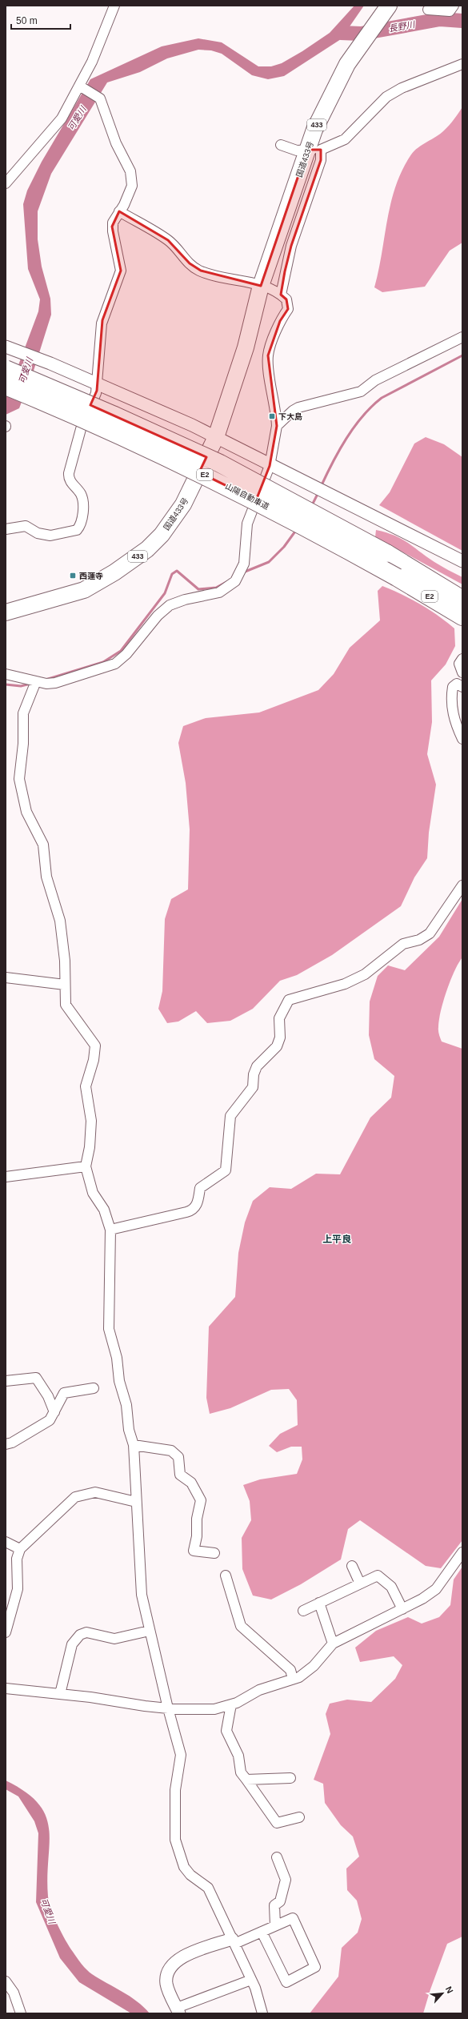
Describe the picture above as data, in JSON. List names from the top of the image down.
{
  "streets": {
    "highway": [
      "433",
      "国道433号",
      "E2",
      "山陽自動車道"
    ]
  },
  "districts": ["上平良"],
  "water": ["長野川", "可愛川"],
  "places": {
    "transit": ["下大島", "西蓮寺"]
  },
  "scale_bar": "50 m",
  "north": "top right"
}
